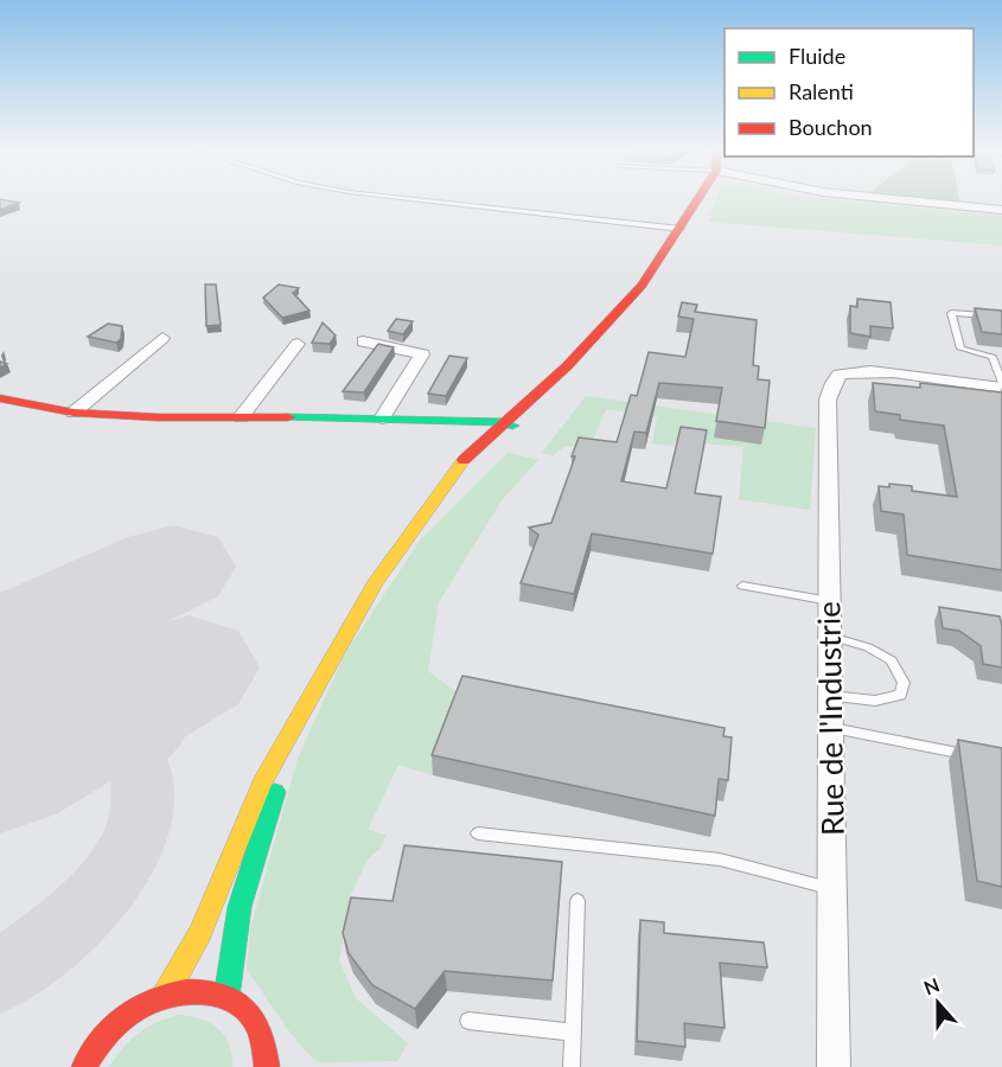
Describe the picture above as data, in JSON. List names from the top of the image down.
{
  "streets": {
    "street": ["Rue de l'Industrie"]
  },
  "legend": ["Fluide", "Ralenti", "Bouchon"],
  "north": "top"
}
